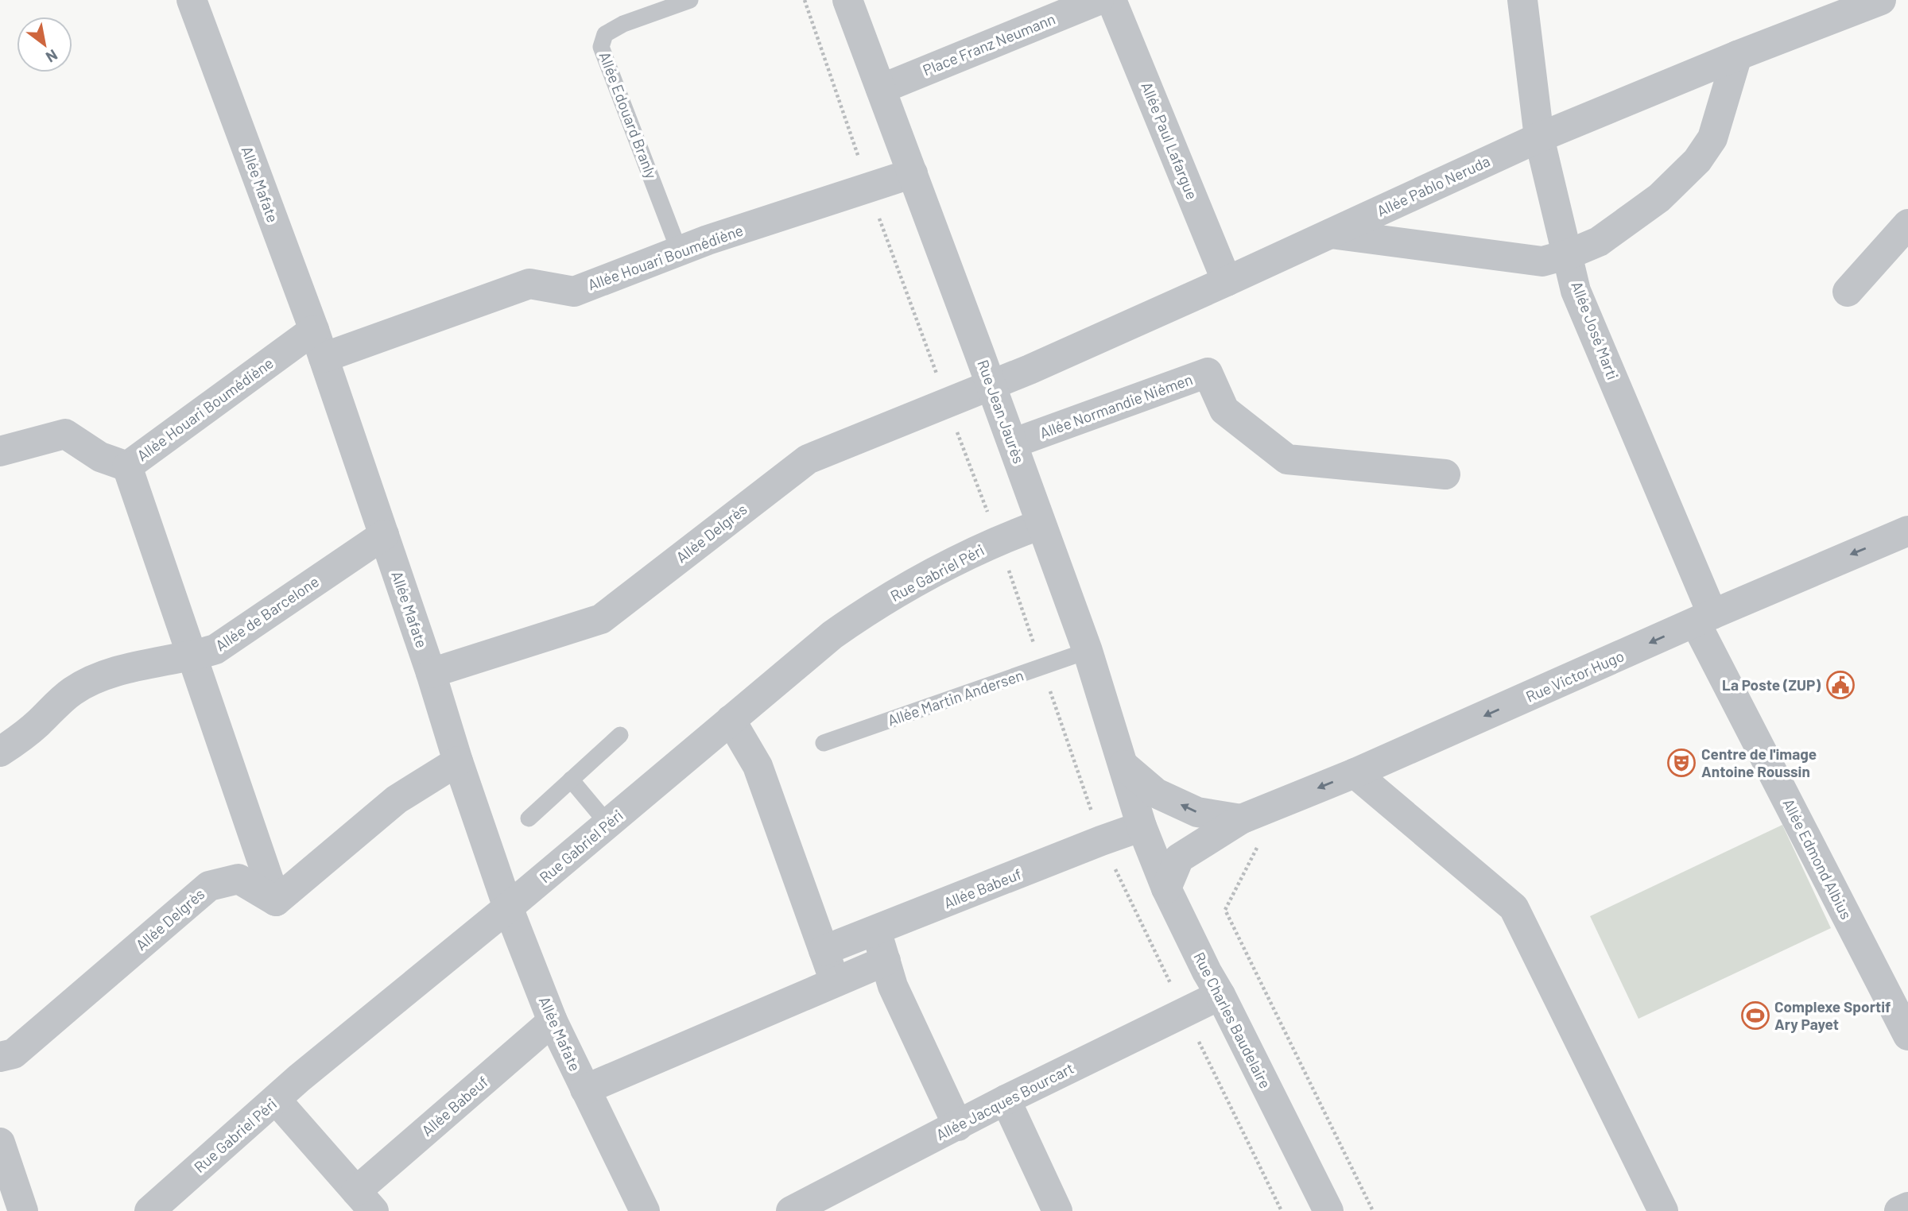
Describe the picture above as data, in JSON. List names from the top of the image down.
{
  "streets": {
    "street": [
      "Place Franz Neumann",
      "Allée Paul Lafargue",
      "Allée Mafate",
      "Allée Pablo Neruda",
      "Allée Houari Boumédiène",
      "Allée José Marti",
      "Allée Normandie Niémen",
      "Rue Jean Jaurès",
      "Allée Delgrès",
      "Rue Gabriel Péri",
      "Allée de Barcelone",
      "Rue Victor Hugo",
      "Allée Edmond Albius",
      "Allée Babeuf",
      "Rue Charles Baudelaire",
      "Allée Jacques Bourcart"
    ],
    "lane": ["Allée Edouard Branly", "Allée Martin Andersen"]
  },
  "crossings": [
    ["Place Franz Neumann", "Rue Jean Jaurès"],
    ["Allée Edouard Branly", "Allée Houari Boumédiène"],
    ["Allée Paul Lafargue", "Allée Pablo Neruda"],
    ["Allée Mafate", "Allée Houari Boumédiène"],
    ["Allée Mafate", "Allée Delgrès"],
    ["Allée Mafate", "Rue Gabriel Péri"],
    ["Allée Mafate", "Allée de Barcelone"],
    ["Allée Mafate", "Allée Babeuf"],
    ["Allée Pablo Neruda", "Allée José Marti"],
    ["Allée Pablo Neruda", "Rue Jean Jaurès"],
    ["Allée Pablo Neruda", "Allée Delgrès"],
    ["Allée Houari Boumédiène", "Rue Jean Jaurès"],
    ["Allée José Marti", "Rue Victor Hugo"],
    ["Allée José Marti", "Allée Edmond Albius"],
    ["Allée Normandie Niémen", "Rue Jean Jaurès"],
    ["Rue Jean Jaurès", "Allée Delgrès"],
    ["Rue Jean Jaurès", "Rue Gabriel Péri"],
    ["Rue Jean Jaurès", "Allée Martin Andersen"],
    ["Rue Jean Jaurès", "Allée Babeuf"],
    ["Rue Jean Jaurès", "Rue Charles Baudelaire"],
    ["Rue Victor Hugo", "Allée Edmond Albius"],
    ["Rue Victor Hugo", "Rue Charles Baudelaire"],
    ["Allée Babeuf", "Rue Charles Baudelaire"],
    ["Rue Charles Baudelaire", "Allée Jacques Bourcart"]
  ],
  "one_way": ["Rue Victor Hugo"],
  "places": {
    "public building": ["La Poste (ZUP)"],
    "theatre": ["Centre de l'image Antoine Roussin"],
    "sports": ["Complexe Sportif Ary Payet"]
  },
  "north": "bottom right"
}
